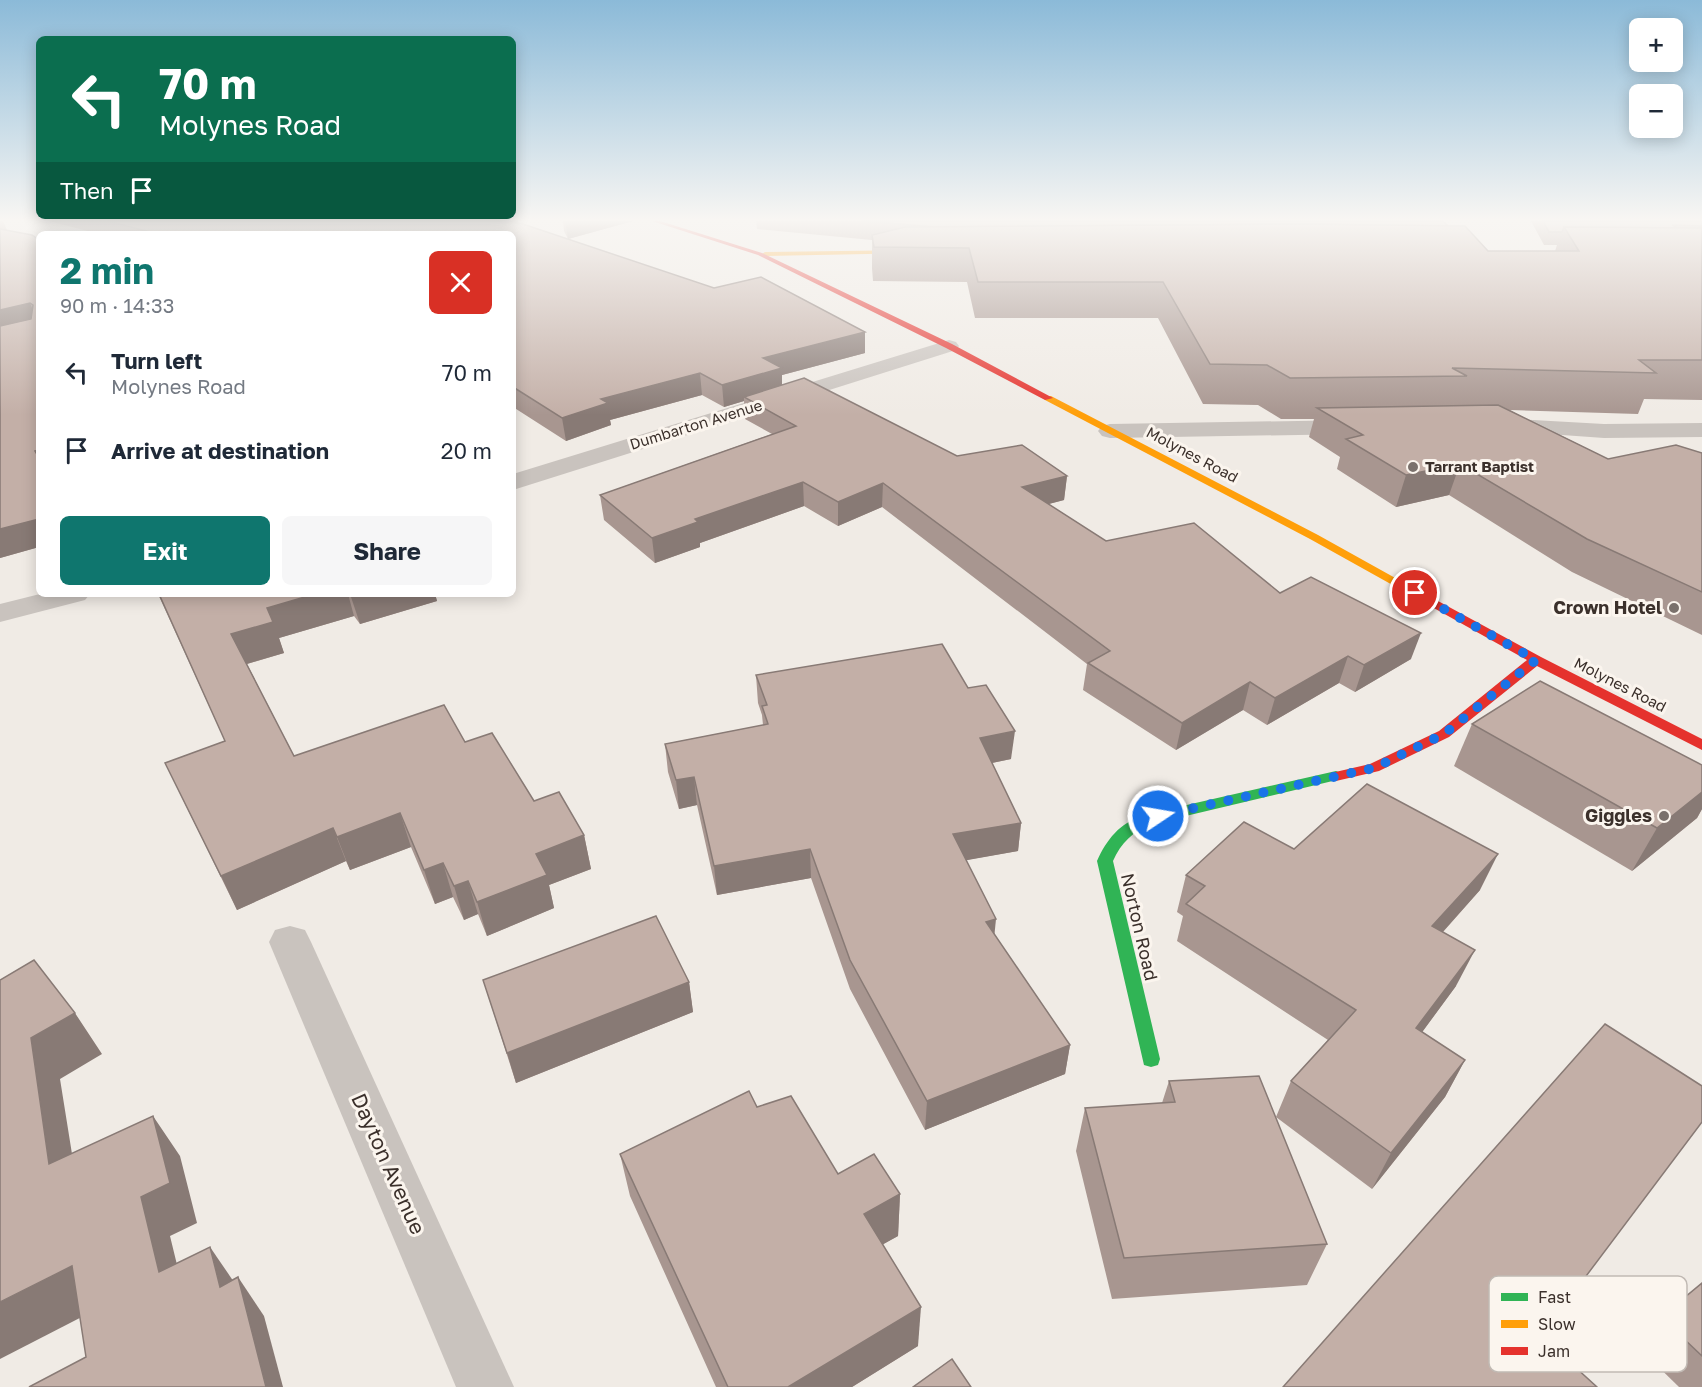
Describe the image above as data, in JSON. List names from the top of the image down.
{
  "streets": {
    "main road": ["Molynes Road", "Norton Road"],
    "street": ["Dumbarton Avenue", "Dayton Avenue"]
  },
  "crossings": [
    ["Dumbarton Avenue", "Molynes Road"],
    ["Molynes Road", "Norton Road"]
  ],
  "places": ["Tarrant Baptist", "Crown Hotel", "Giggles"],
  "legend": ["Fast", "Slow", "Jam"],
  "page": {
    "map_buttons": ["+", "−"],
    "turn": ["70 m", "Molynes Road"],
    "then": "Then",
    "heading": ["2 min", "90 m · 14:33"],
    "list": [
      {
        "name": "Turn left",
        "note": "Molynes Road",
        "value": "70 m"
      },
      {
        "name": "Arrive at destination",
        "value": "20 m"
      }
    ],
    "buttons": ["Exit", "Share"]
  }
}
